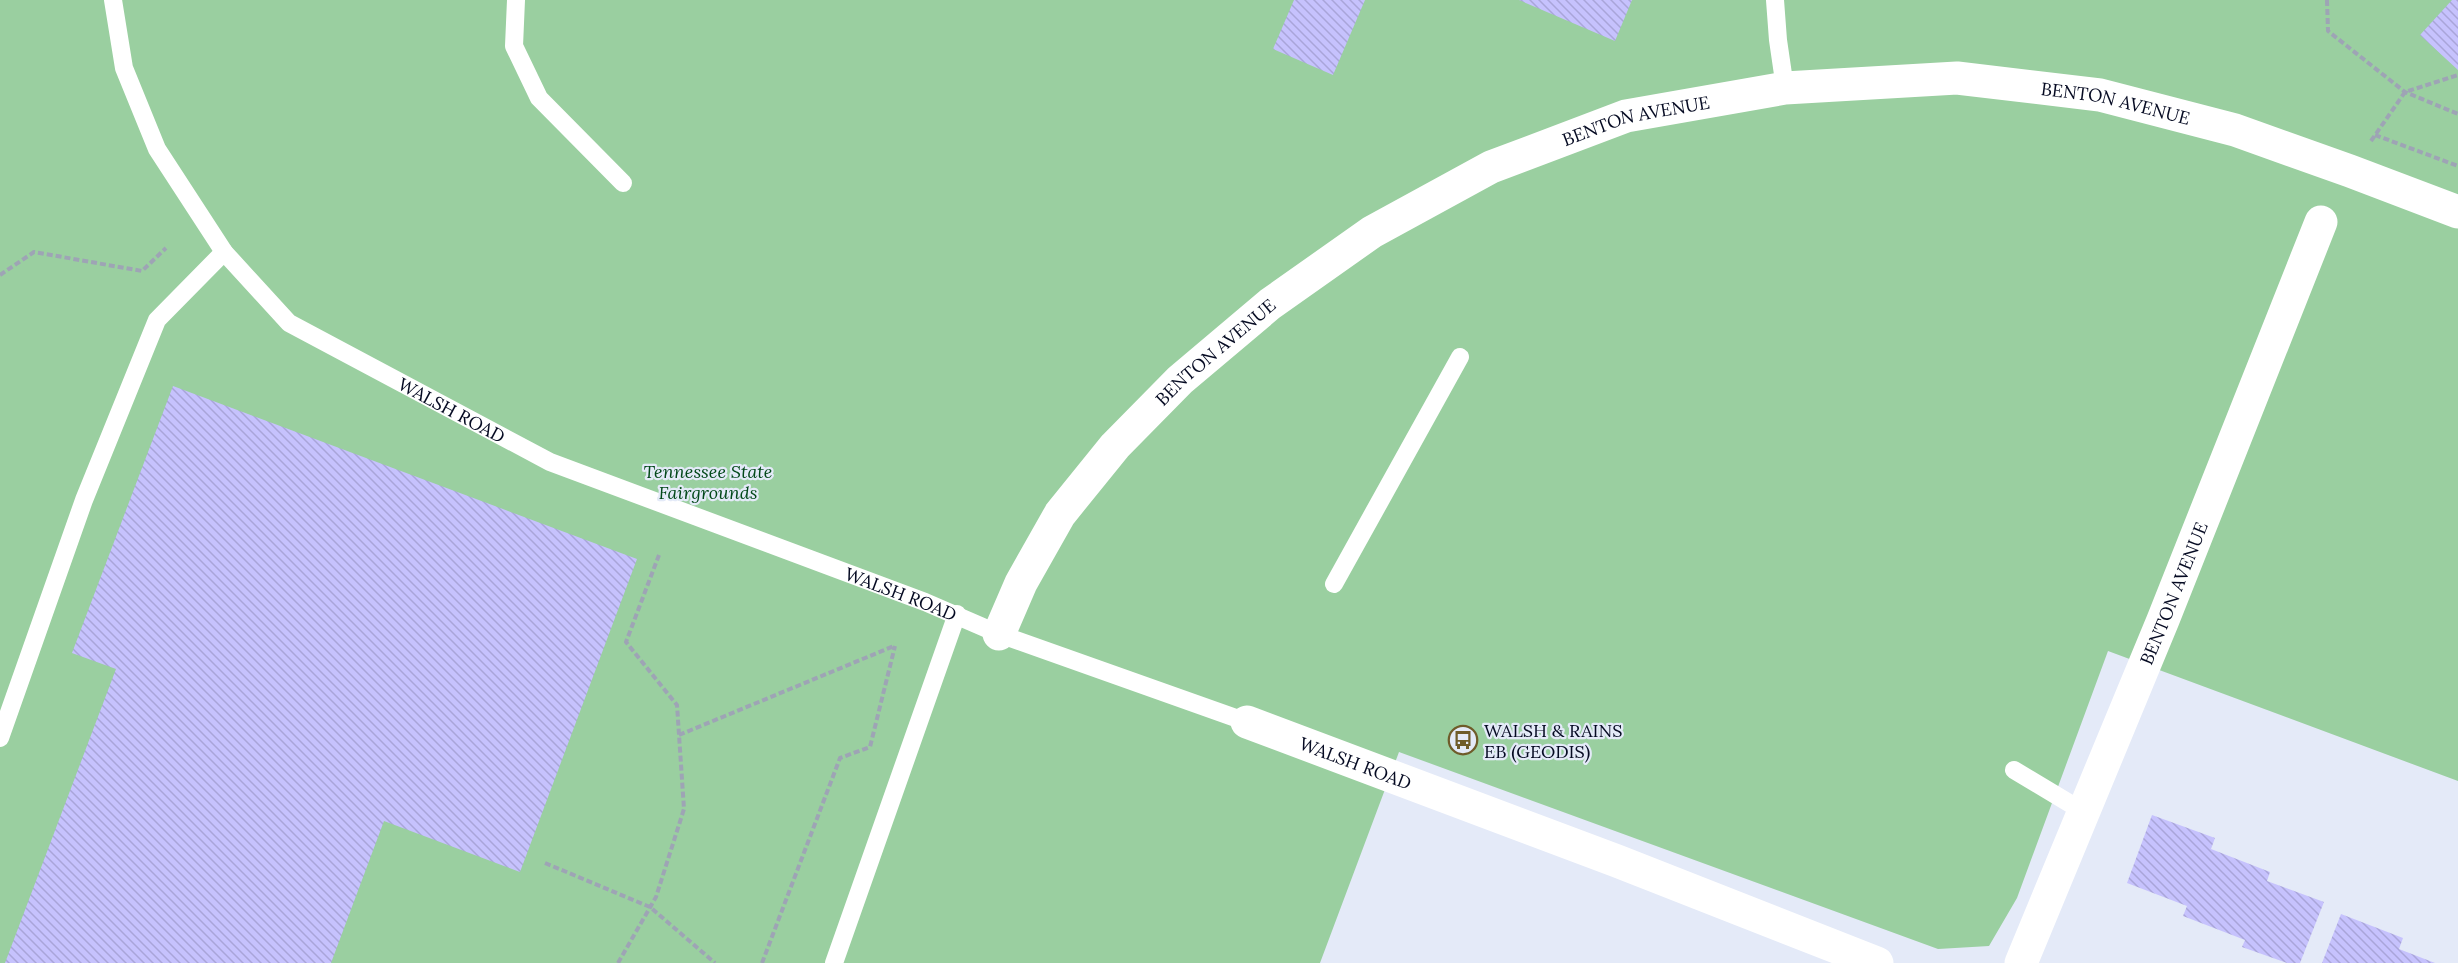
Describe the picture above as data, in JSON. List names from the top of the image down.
{
  "streets": {
    "street": ["BENTON AVENUE", "WALSH ROAD"]
  },
  "crossings": [
    ["BENTON AVENUE", "WALSH ROAD"]
  ],
  "parks": ["Tennessee State Fairgrounds"],
  "places": {
    "bus stop": ["WALSH & RAINS EB (GEODIS)"]
  }
}
